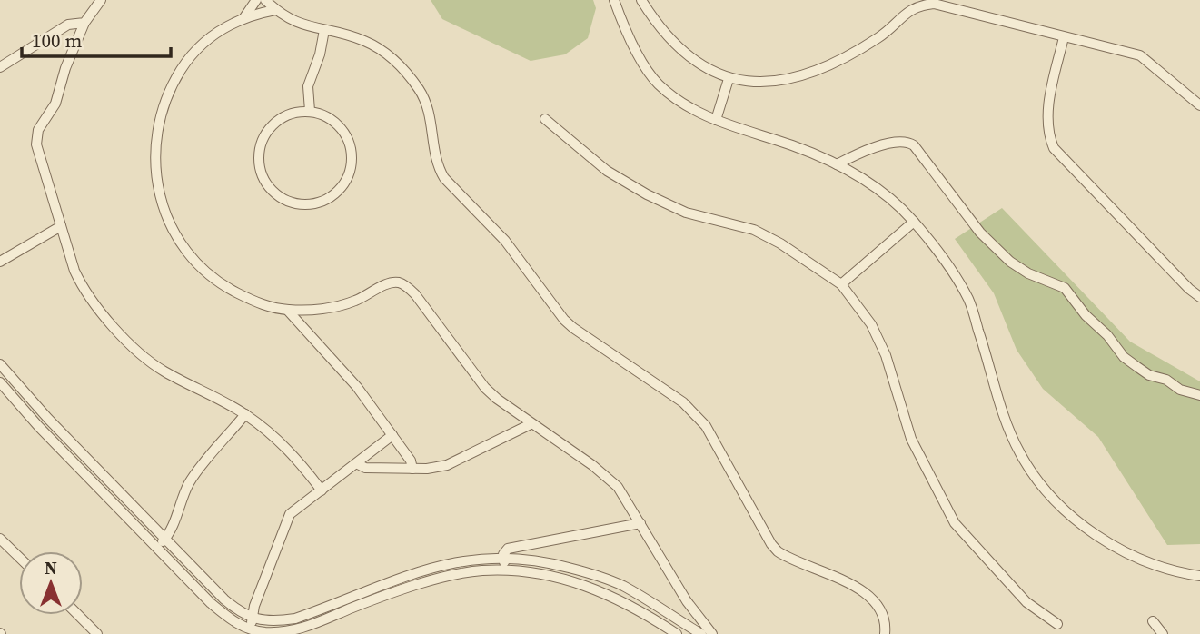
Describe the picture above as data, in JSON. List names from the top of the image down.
{
  "scale_bar": "100 m",
  "north": "top"
}
